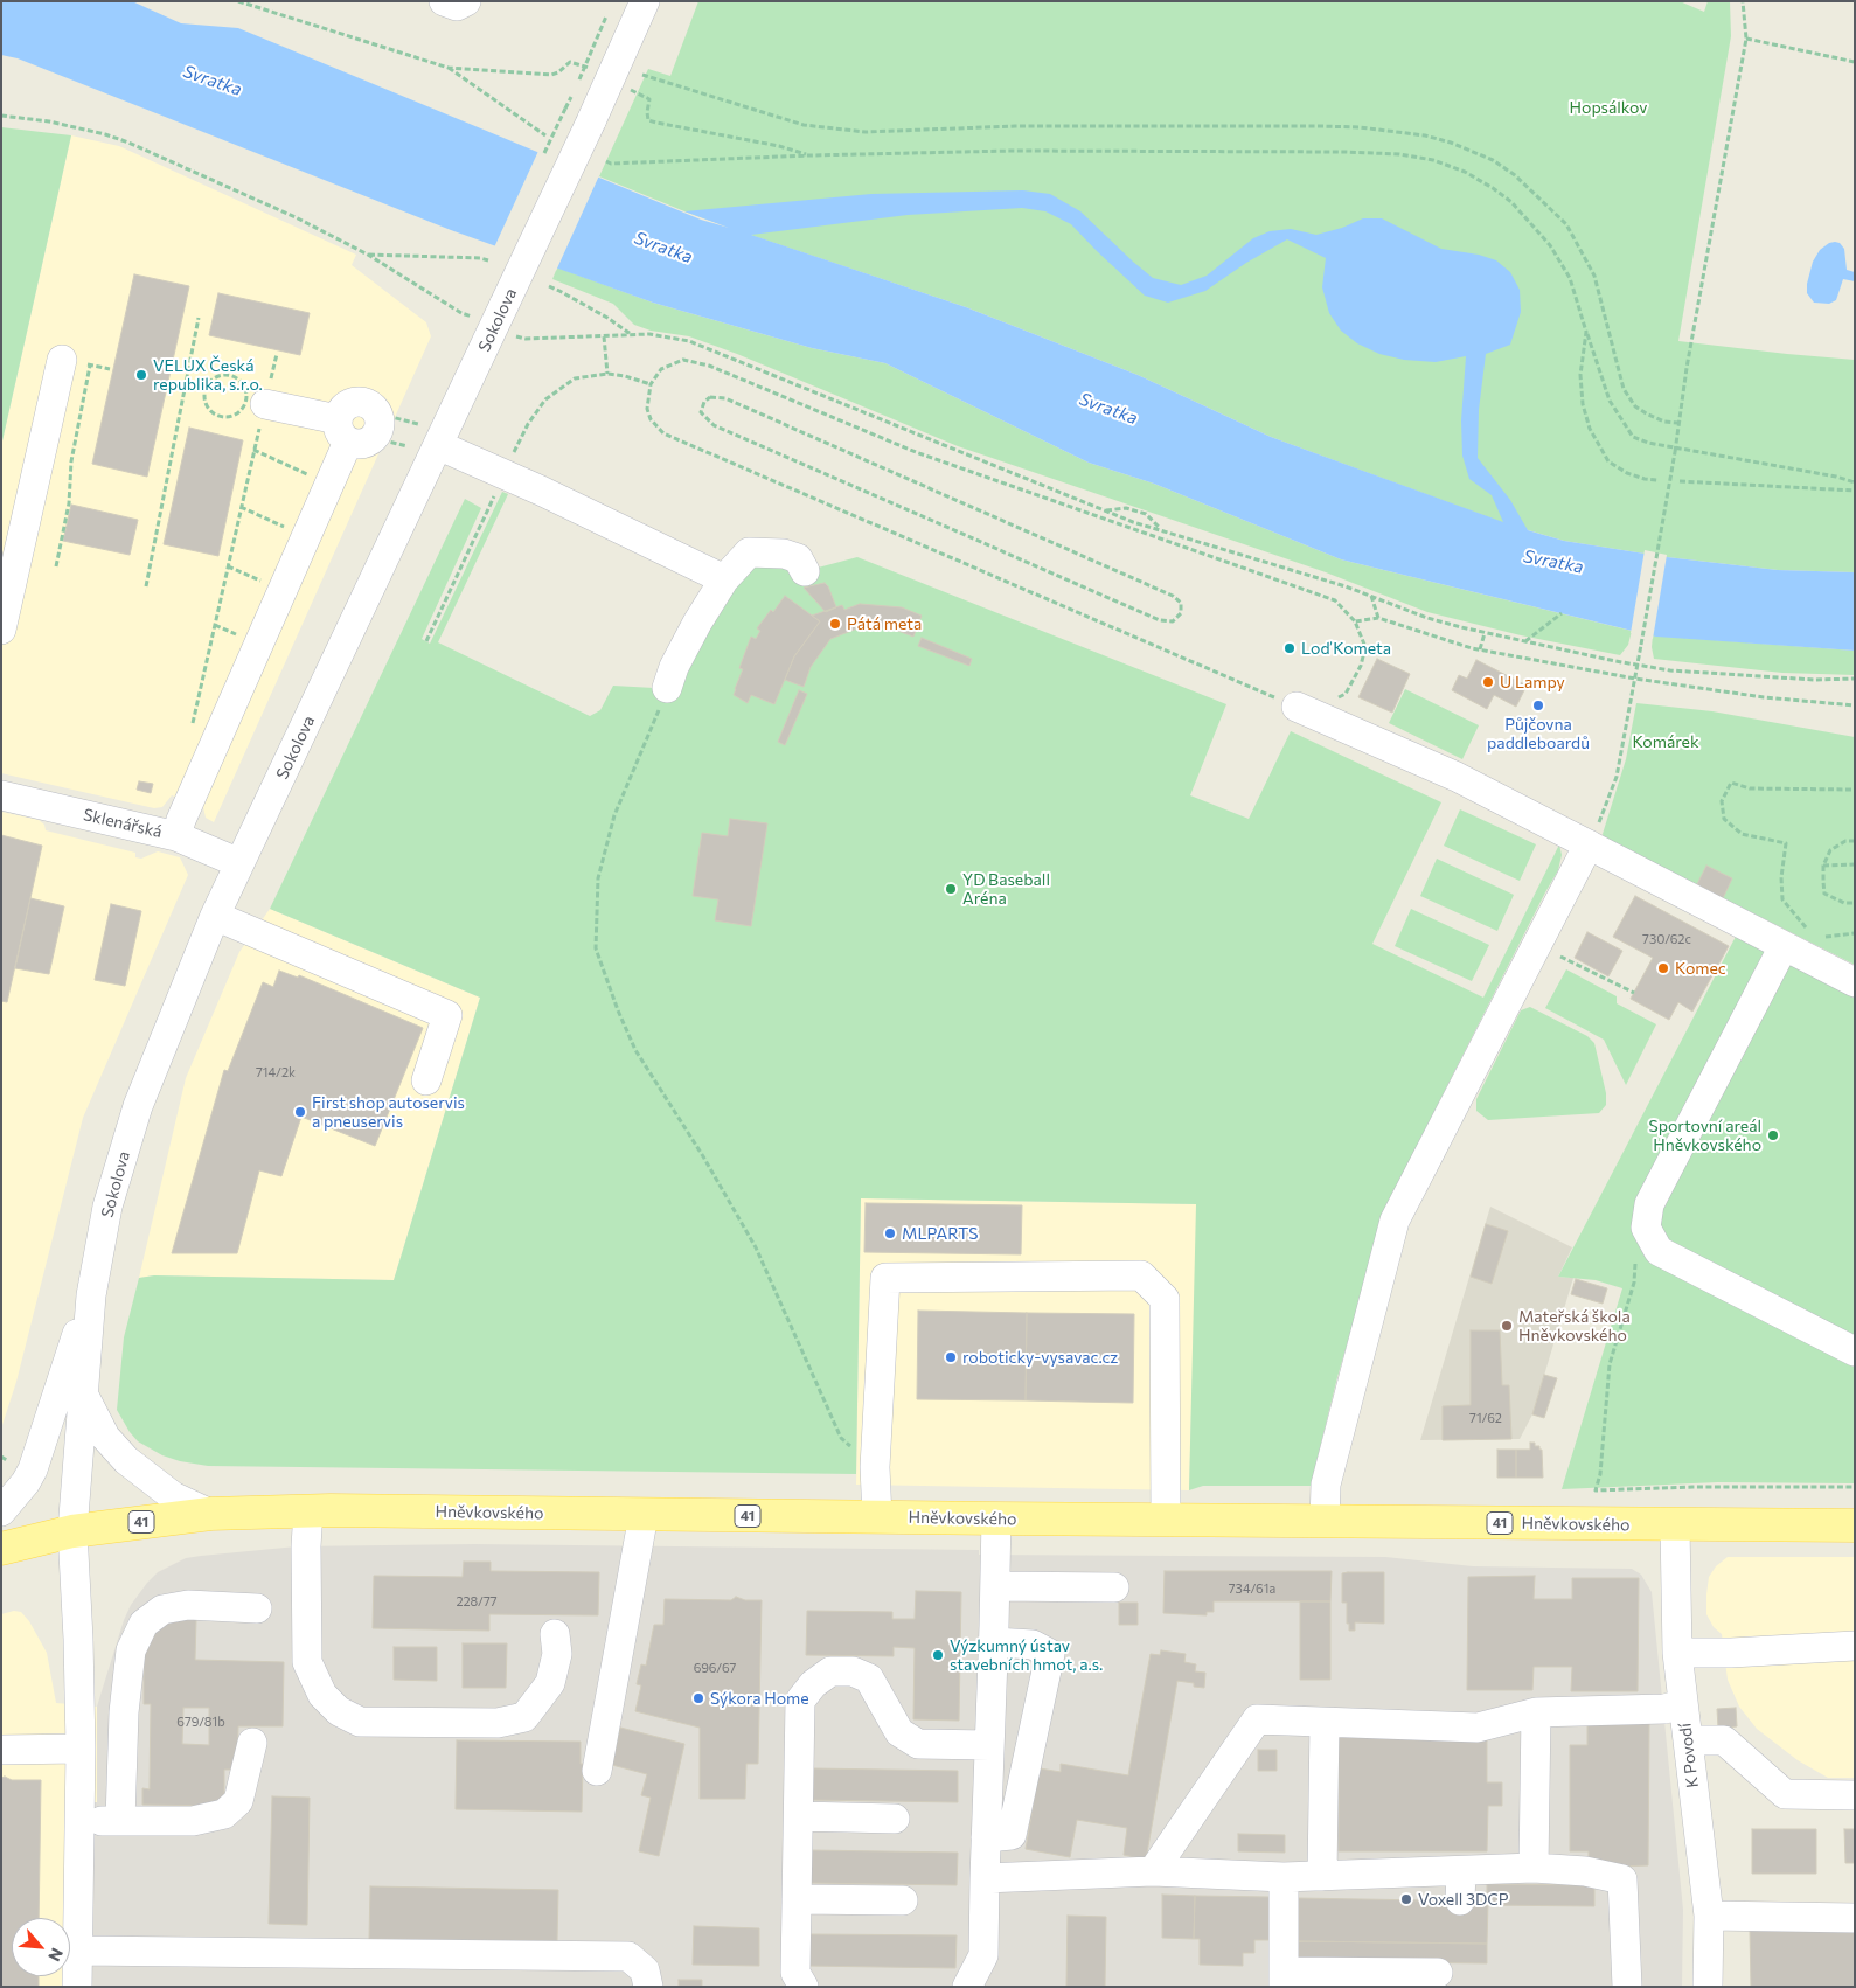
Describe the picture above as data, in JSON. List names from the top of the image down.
{
  "streets": {
    "main road": ["Hněvkovského", "41"],
    "street": ["Sokolova", "Sklenářská", "K Povodí"]
  },
  "crossings": [
    ["Sokolova", "Sklenářská"],
    ["Sokolova", "Hněvkovského"],
    ["Sokolova", "41"],
    ["Hněvkovského", "41"],
    ["Hněvkovského", "K Povodí"]
  ],
  "water": ["Svratka"],
  "parks": ["Hopsálkov", "Komárek"],
  "places": [
    "VELUX Česká republika, s.r.o.",
    "Pátá meta",
    "Loď Kometa",
    "U Lampy",
    "Půjčovna paddleboardů",
    "YD Baseball Aréna",
    "Komec",
    "First shop autoservis a pneuservis",
    "Sportovní areál Hněvkovského",
    "MLPARTS",
    "Mateřská škola Hněvkovského",
    "roboticky-vysavac.cz",
    "Výzkumný ústav stavebních hmot, a.s.",
    "Sýkora Home",
    "Voxell 3DCP"
  ],
  "house_numbers": [
    "730/62c",
    "714/2k",
    "71/62",
    "734/61a",
    "228/77",
    "696/67",
    "679/81b"
  ],
  "north": "bottom right"
}
